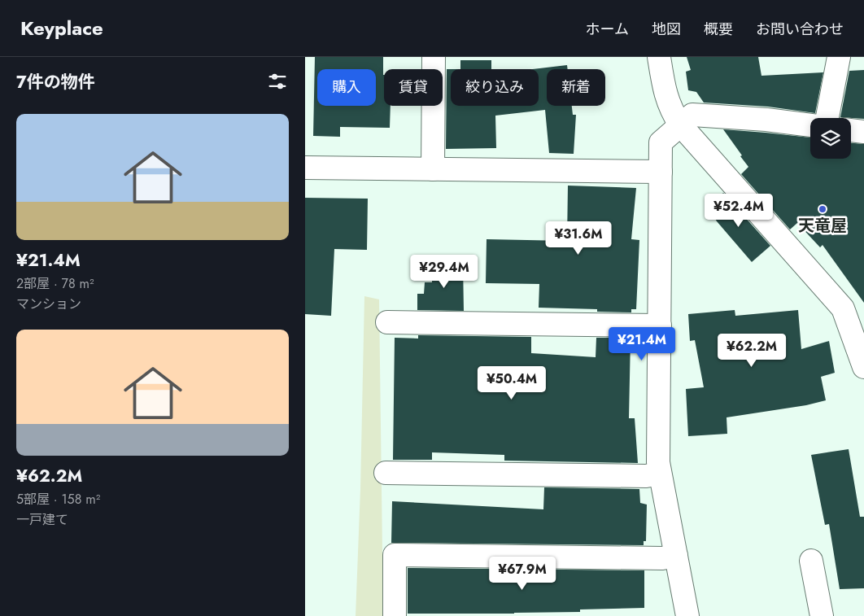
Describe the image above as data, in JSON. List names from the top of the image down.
{
  "places": ["天竜屋"],
  "page": {
    "header": "Keyplace",
    "nav": [
      "ホーム",
      "地図",
      "概要",
      "お問い合わせ"
    ],
    "heading": "7件の物件",
    "chip": [
      "購入",
      "賃貸",
      "絞り込み",
      "新着"
    ],
    "list": [
      {
        "name": "¥21.4M",
        "note": "2部屋 · 78 m² · マンション"
      },
      {
        "name": "¥62.2M",
        "note": "5部屋 · 158 m² · 一戸建て"
      }
    ],
    "price": [
      "¥52.4M",
      "¥31.6M",
      "¥29.4M",
      "¥21.4M",
      "¥62.2M",
      "¥50.4M",
      "¥67.9M"
    ]
  }
}
